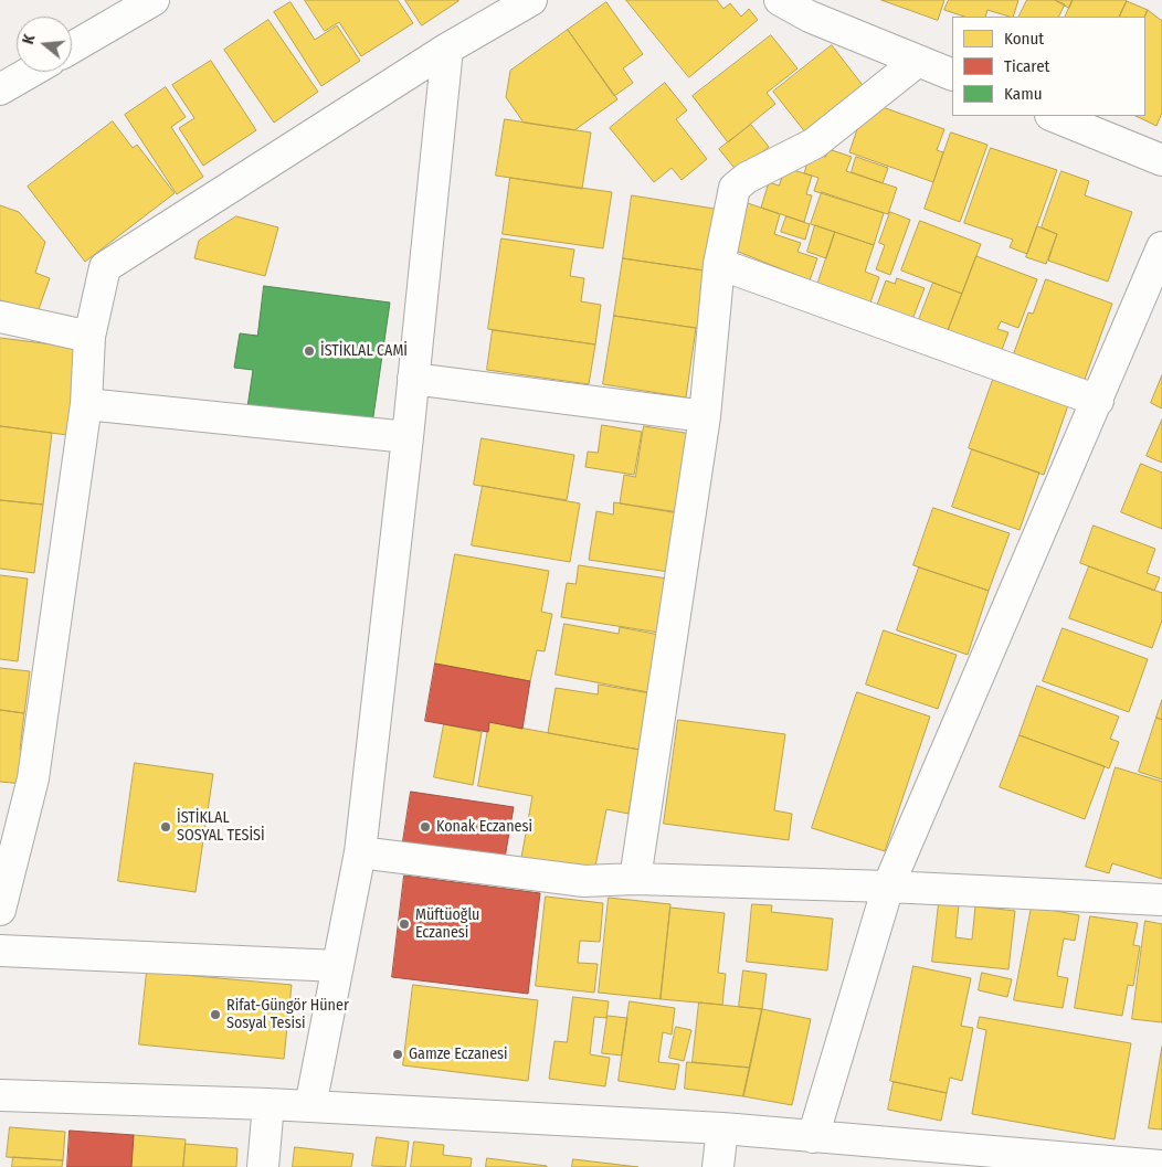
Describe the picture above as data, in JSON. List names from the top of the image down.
{
  "places": [
    "İSTİKLAL CAMİ",
    "İSTİKLAL SOSYAL TESİSİ",
    "Konak Eczanesi",
    "Müftüoğlu Eczanesi",
    "Rifat-Güngör Hüner Sosyal Tesisi",
    "Gamze Eczanesi"
  ],
  "legend": ["Konut", "Ticaret", "Kamu"],
  "north": "left"
}
